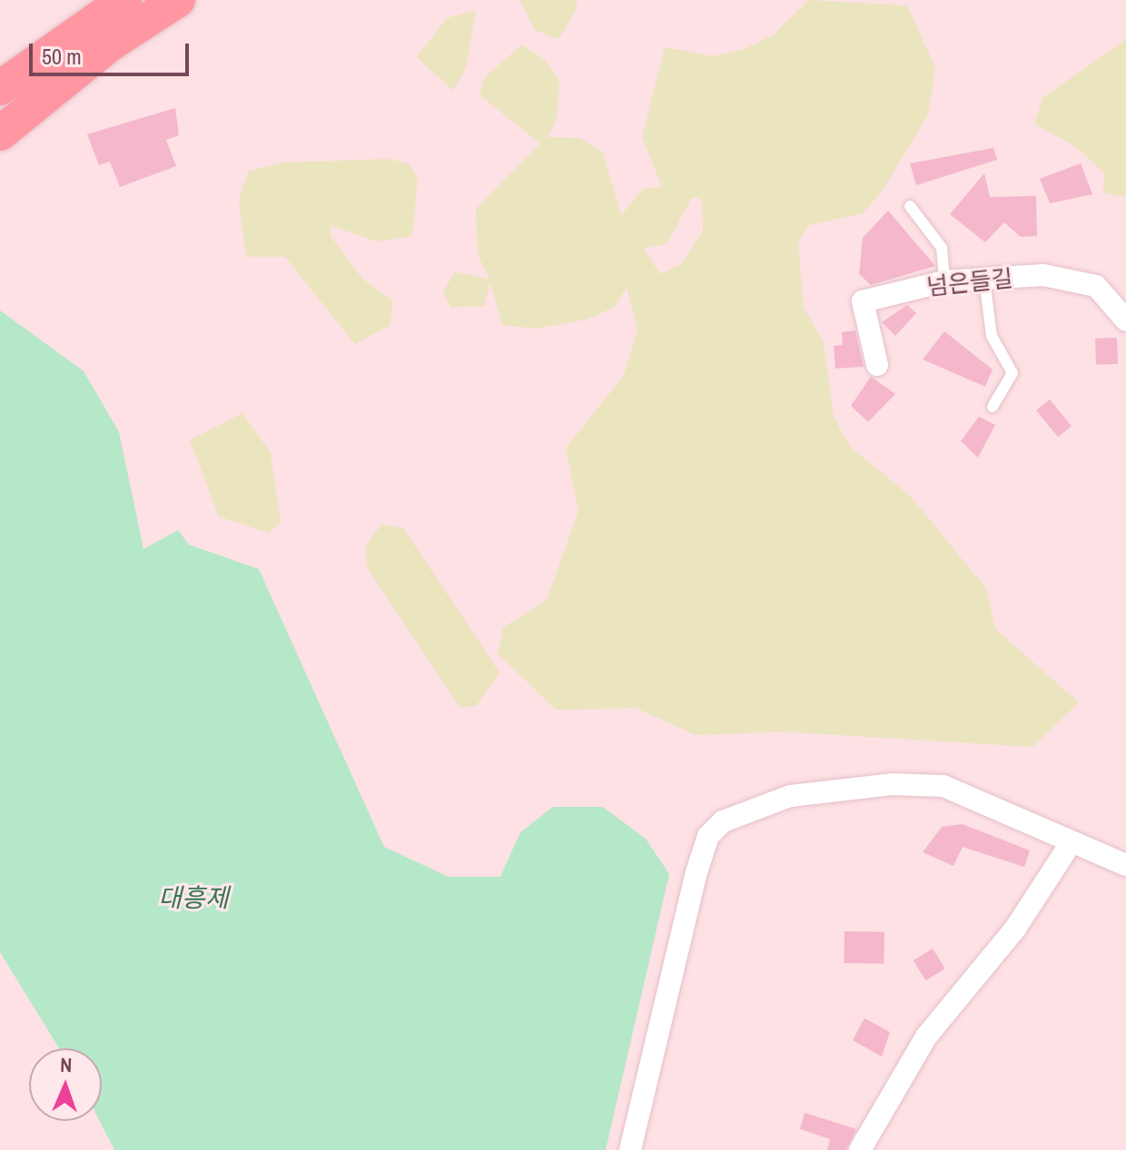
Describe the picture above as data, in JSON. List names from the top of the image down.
{
  "streets": {
    "street": ["넘은들길"]
  },
  "water": ["대흥제"],
  "scale_bar": "50 m",
  "north": "top"
}
